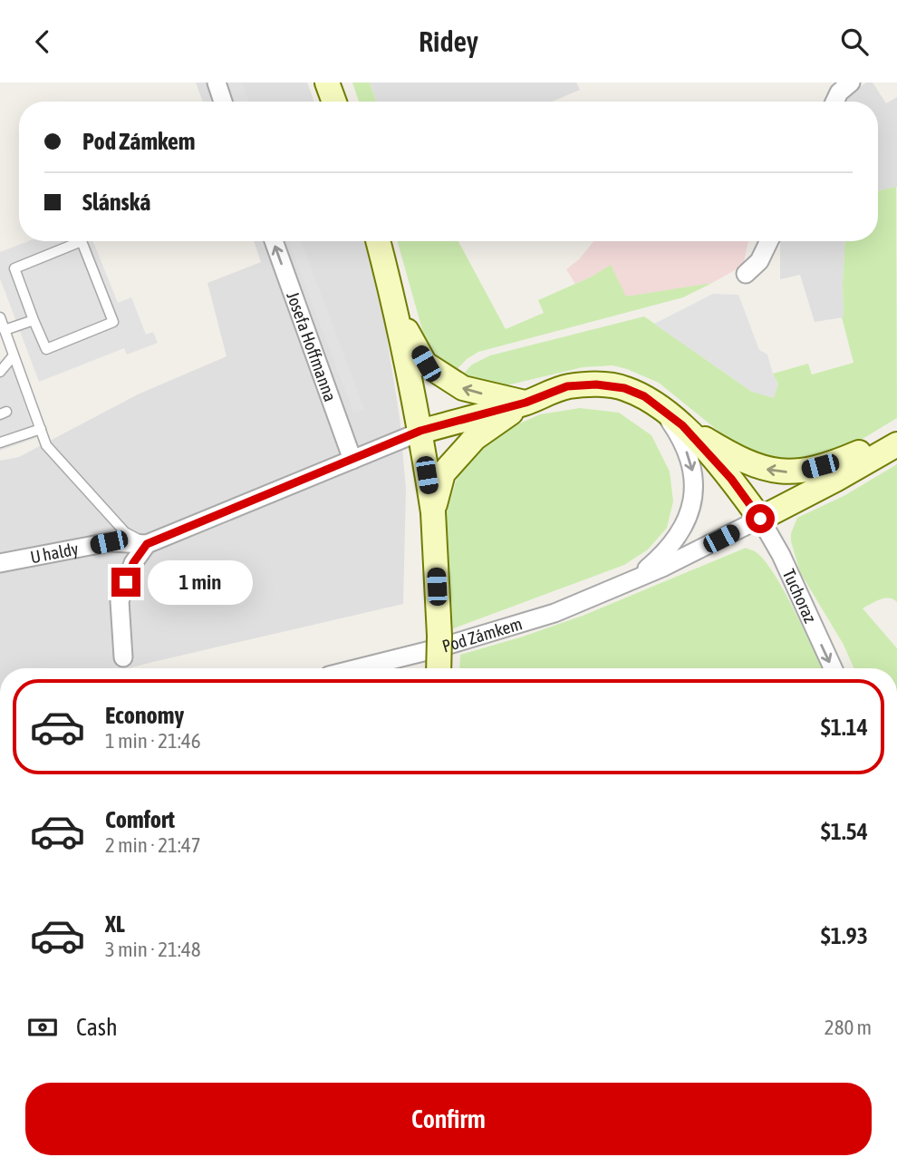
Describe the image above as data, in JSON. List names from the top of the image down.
{
  "streets": {
    "main road": ["Pod Zámkem"],
    "street": ["Josefa Hoffmanna", "U haldy", "Tuchoraz"]
  },
  "crossings": [
    ["Tuchoraz", "Pod Zámkem"]
  ],
  "one_way": ["Josefa Hoffmanna", "Tuchoraz"],
  "page": {
    "header": "Ridey",
    "banner": ["Pod Zámkem", "Slánská"],
    "bubble": "1 min",
    "list": [
      {
        "name": "Economy",
        "note": "1 min · 21:46",
        "value": "$1.14"
      },
      {
        "name": "Comfort",
        "note": "2 min · 21:47",
        "value": "$1.54"
      },
      {
        "name": "XL",
        "note": "3 min · 21:48",
        "value": "$1.93"
      }
    ],
    "pay": ["Cash", "280 m"],
    "buttons": "Confirm"
  }
}
